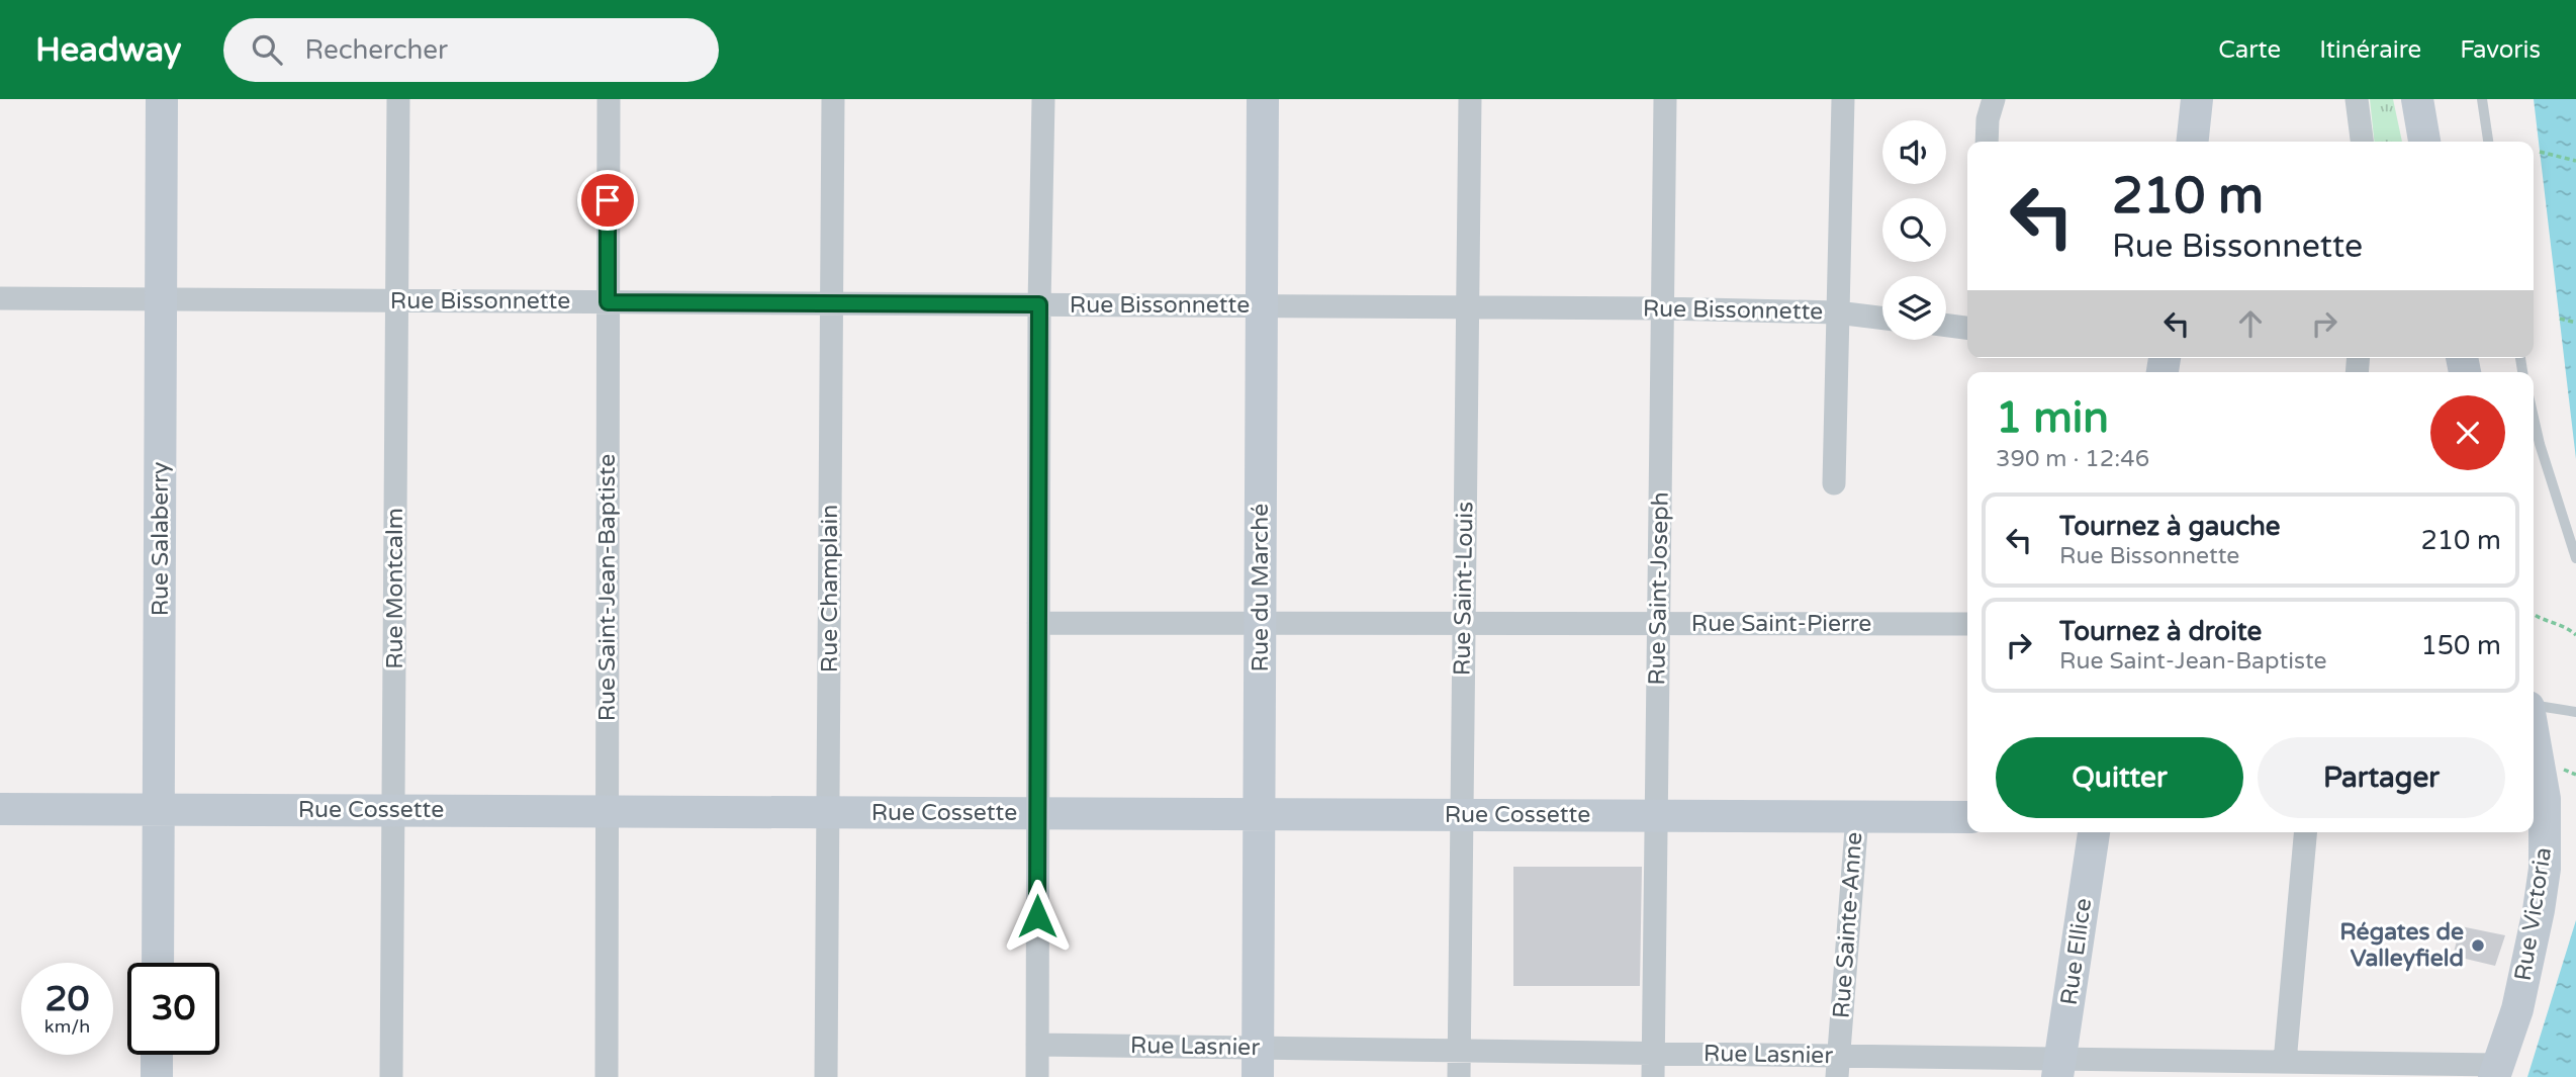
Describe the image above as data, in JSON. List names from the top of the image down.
{
  "streets": {
    "street": [
      "Rue Bissonnette",
      "Rue Salaberry",
      "Rue Saint-Jean-Baptiste",
      "Rue du Marché",
      "Rue Montcalm",
      "Rue Champlain",
      "Rue Saint-Louis",
      "Rue Saint-Joseph",
      "Rue Saint-Pierre",
      "Rue Cossette",
      "Rue Victoria",
      "Rue Sainte-Anne",
      "Rue Ellice",
      "Rue Lasnier"
    ]
  },
  "crossings": [
    ["Rue Bissonnette", "Rue Salaberry"],
    ["Rue Bissonnette", "Rue Saint-Jean-Baptiste"],
    ["Rue Bissonnette", "Rue du Marché"],
    ["Rue Bissonnette", "Rue Montcalm"],
    ["Rue Bissonnette", "Rue Champlain"],
    ["Rue Bissonnette", "Rue Saint-Louis"],
    ["Rue Bissonnette", "Rue Saint-Joseph"],
    ["Rue Salaberry", "Rue Cossette"],
    ["Rue Saint-Jean-Baptiste", "Rue Cossette"],
    ["Rue du Marché", "Rue Saint-Pierre"],
    ["Rue du Marché", "Rue Cossette"],
    ["Rue du Marché", "Rue Lasnier"],
    ["Rue Montcalm", "Rue Cossette"],
    ["Rue Champlain", "Rue Cossette"],
    ["Rue Saint-Louis", "Rue Saint-Pierre"],
    ["Rue Saint-Louis", "Rue Cossette"],
    ["Rue Saint-Louis", "Rue Lasnier"],
    ["Rue Saint-Joseph", "Rue Saint-Pierre"],
    ["Rue Saint-Joseph", "Rue Cossette"],
    ["Rue Saint-Joseph", "Rue Lasnier"],
    ["Rue Cossette", "Rue Sainte-Anne"],
    ["Rue Victoria", "Rue Lasnier"],
    ["Rue Sainte-Anne", "Rue Lasnier"],
    ["Rue Ellice", "Rue Lasnier"]
  ],
  "places": ["Régates de Valleyfield"],
  "page": {
    "header": "Headway",
    "search": "Rechercher",
    "nav": ["Carte", "Itinéraire", "Favoris"],
    "turn": ["210 m", "Rue Bissonnette"],
    "heading": ["1 min", "390 m · 12:46"],
    "list": [
      {
        "name": "Tournez à gauche",
        "note": "Rue Bissonnette",
        "value": "210 m"
      },
      {
        "name": "Tournez à droite",
        "note": "Rue Saint-Jean-Baptiste",
        "value": "150 m"
      }
    ],
    "buttons": ["Quitter", "Partager"],
    "speed": "20 km/h",
    "limit": "30"
  }
}
